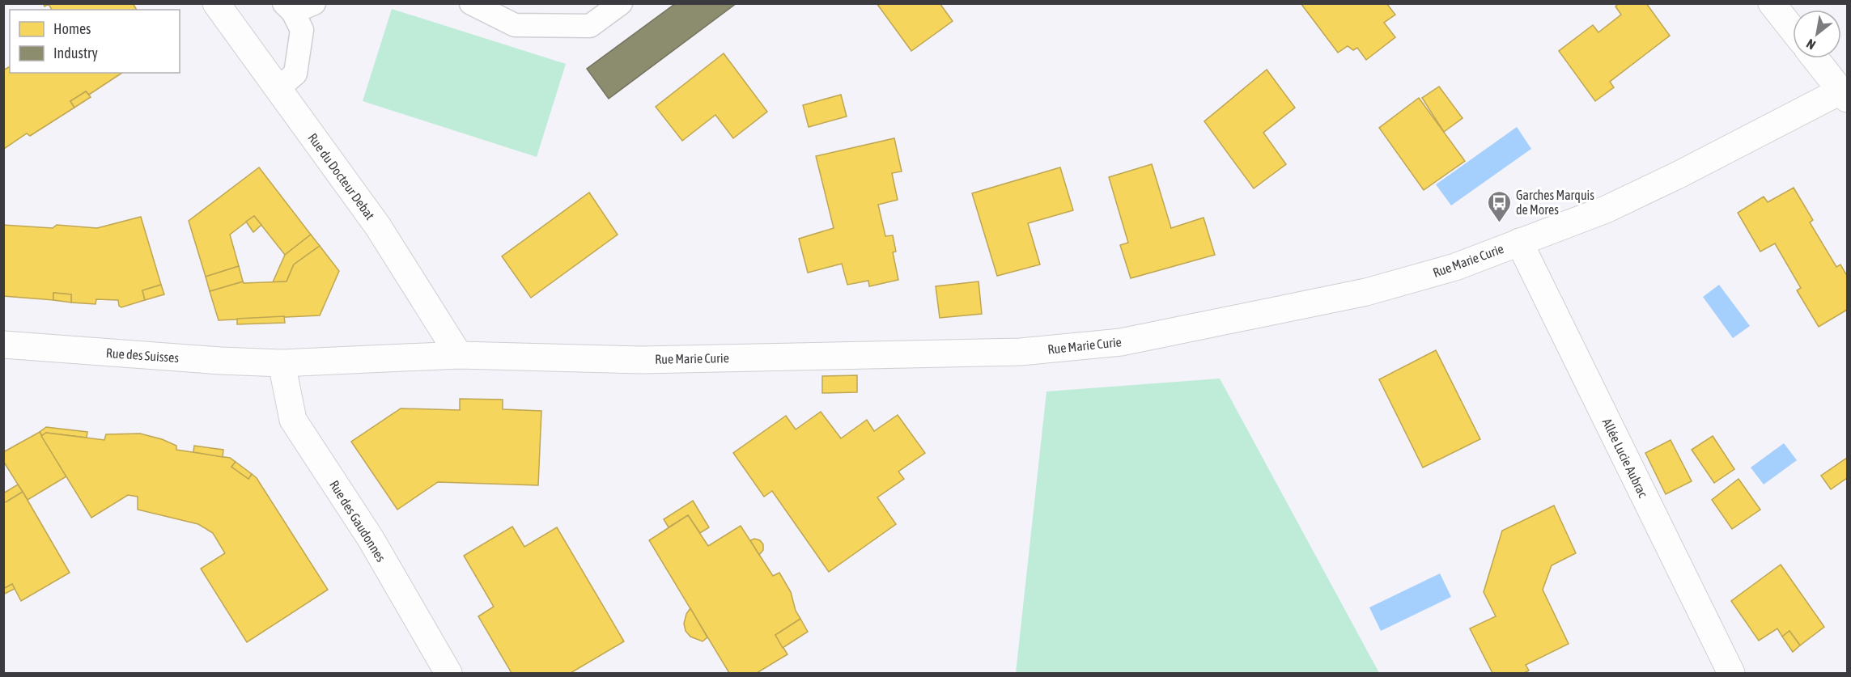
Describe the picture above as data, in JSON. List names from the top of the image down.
{
  "streets": {
    "street": [
      "Rue du Docteur Debat",
      "Rue Marie Curie",
      "Rue des Suisses",
      "Allée Lucie Aubrac",
      "Rue des Gaudonnes"
    ]
  },
  "crossings": [
    ["Rue du Docteur Debat", "Rue Marie Curie"],
    ["Rue Marie Curie", "Rue des Suisses"],
    ["Rue Marie Curie", "Allée Lucie Aubrac"],
    ["Rue Marie Curie", "Rue des Gaudonnes"],
    ["Rue des Suisses", "Rue des Gaudonnes"]
  ],
  "places": {
    "bus stop": ["Garches Marquis de Mores"]
  },
  "legend": ["Homes", "Industry"],
  "north": "bottom left"
}
